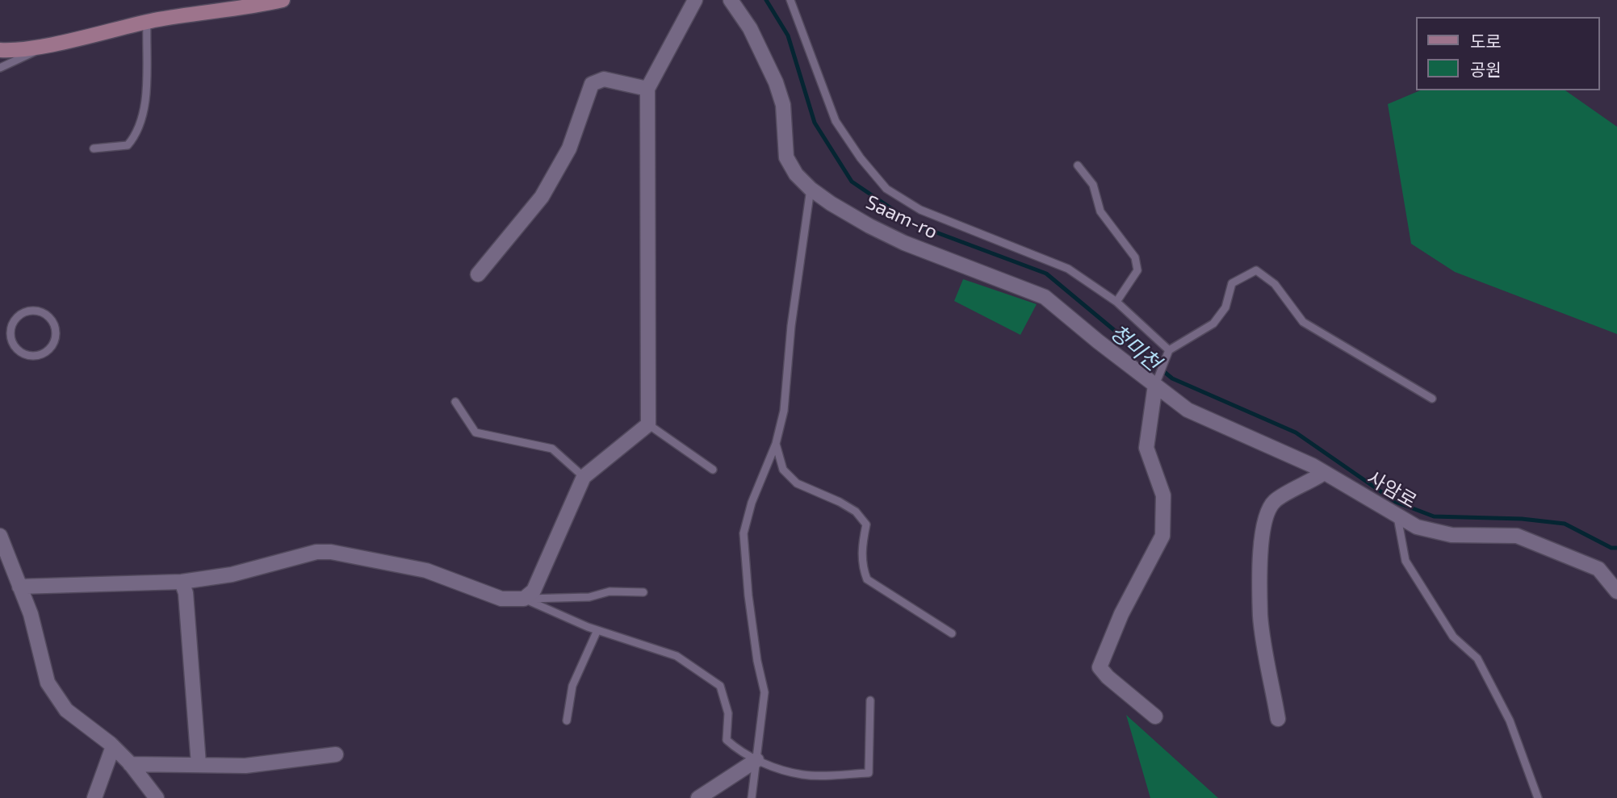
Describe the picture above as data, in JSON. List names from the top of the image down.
{
  "streets": {
    "street": ["Saam-ro", "사암로"]
  },
  "crossings": [
    ["Saam-ro", "사암로"]
  ],
  "water": ["청미천"],
  "legend": ["도로", "공원"]
}
